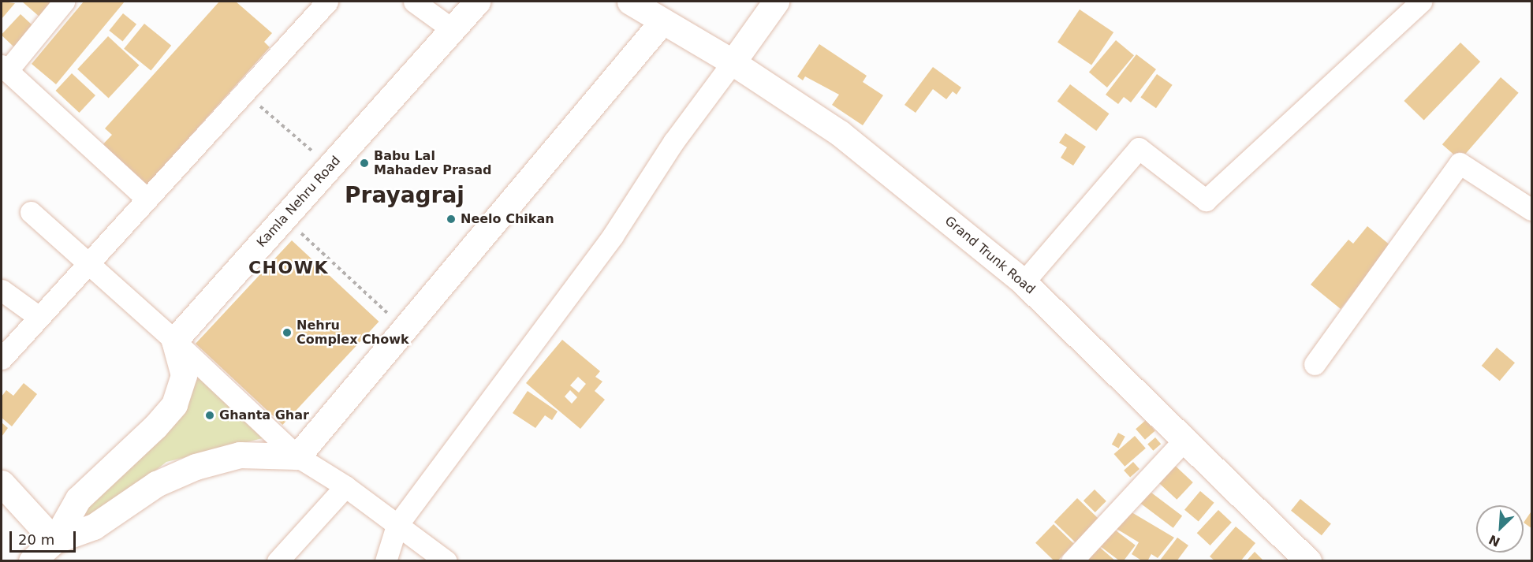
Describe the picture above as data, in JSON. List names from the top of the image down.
{
  "streets": {
    "main road": ["Kamla Nehru Road", "Grand Trunk Road"]
  },
  "districts": ["Prayagraj", "CHOWK"],
  "places": [
    "Babu Lal Mahadev Prasad",
    "Neelo Chikan",
    "Nehru Complex Chowk",
    "Ghanta Ghar"
  ],
  "scale_bar": "20 m",
  "north": "bottom left"
}
